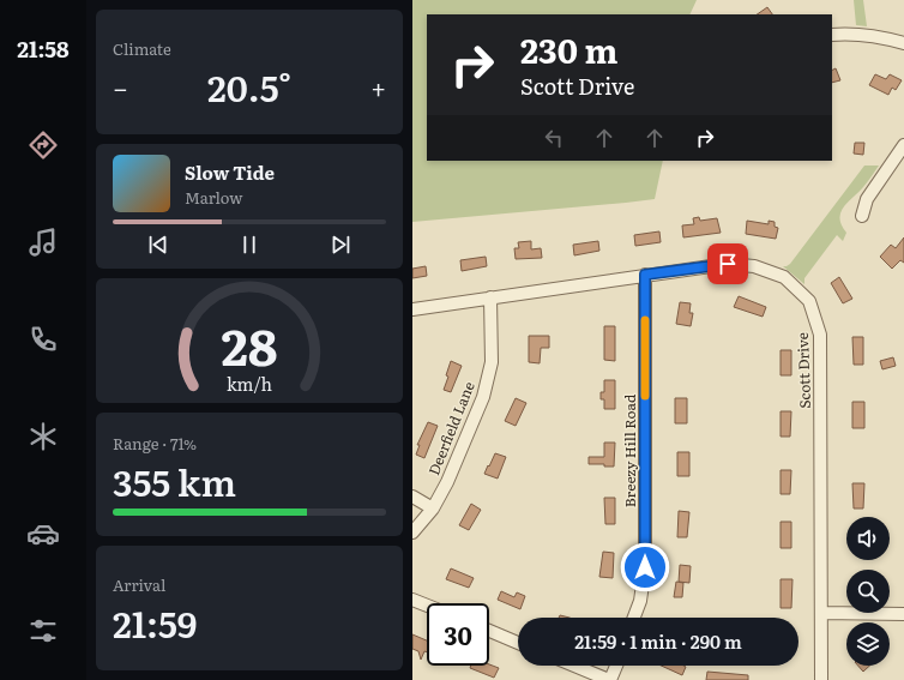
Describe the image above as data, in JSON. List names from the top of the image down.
{
  "streets": {
    "street": ["Scott Drive", "Deerfield Lane", "Breezy Hill Road"]
  },
  "crossings": [
    ["Scott Drive", "Deerfield Lane"],
    ["Scott Drive", "Breezy Hill Road"]
  ],
  "page": {
    "tabs": "21:58",
    "tile": [
      "Climate",
      ["Range · 71%", "355 km"],
      ["Arrival", "21:59"]
    ],
    "turn": ["230 m", "Scott Drive"],
    "heat": ["−", "20.5°", "+"],
    "song": ["Slow Tide", "Marlow"],
    "limit": "30",
    "trip": "21:59 · 1 min · 290 m",
    "gauge": ["28", "km/h"]
  }
}
